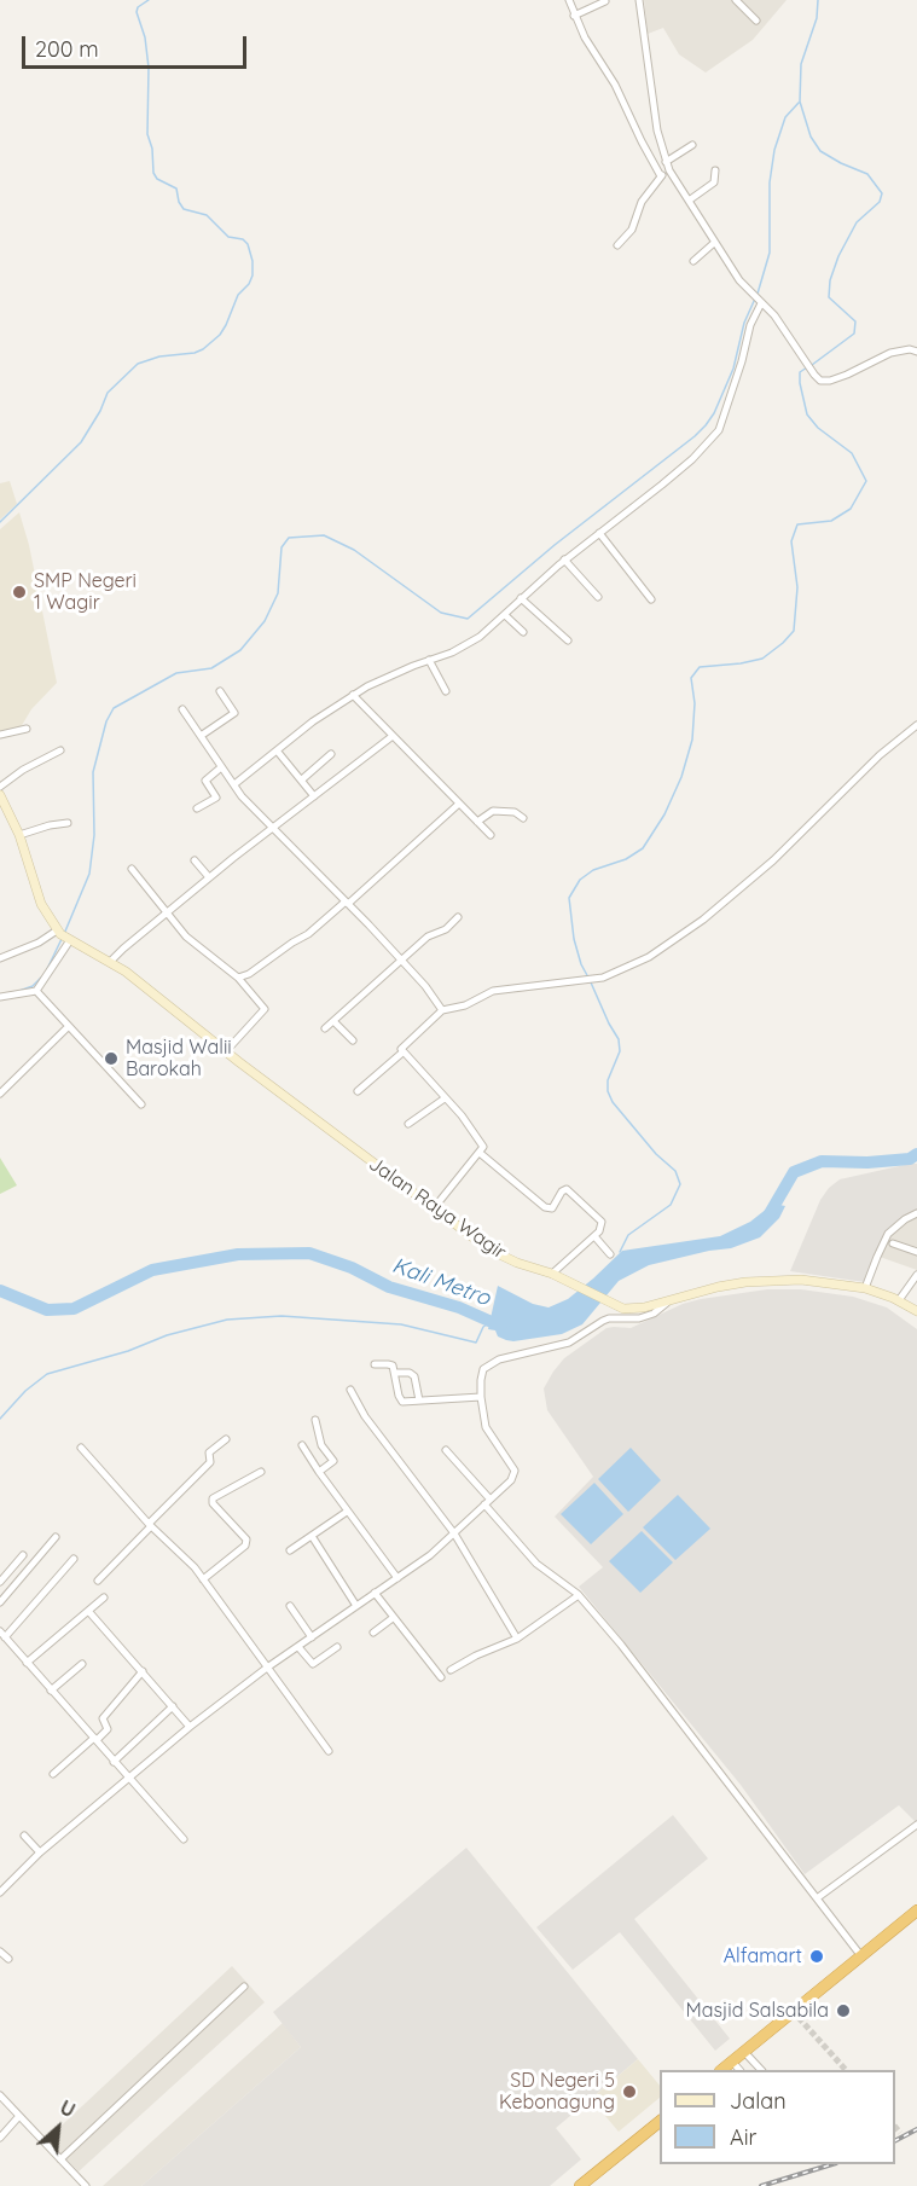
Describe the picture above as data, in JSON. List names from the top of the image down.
{
  "streets": {
    "main road": ["Jalan Raya Wagir"]
  },
  "water": ["Kali Metro"],
  "places": [
    "SMP Negeri 1 Wagir",
    "Masjid Walii Barokah",
    "Alfamart",
    "Masjid Salsabila",
    "SD Negeri 5 Kebonagung"
  ],
  "legend": ["Jalan", "Air"],
  "scale_bar": "200 m",
  "north": "top right"
}
